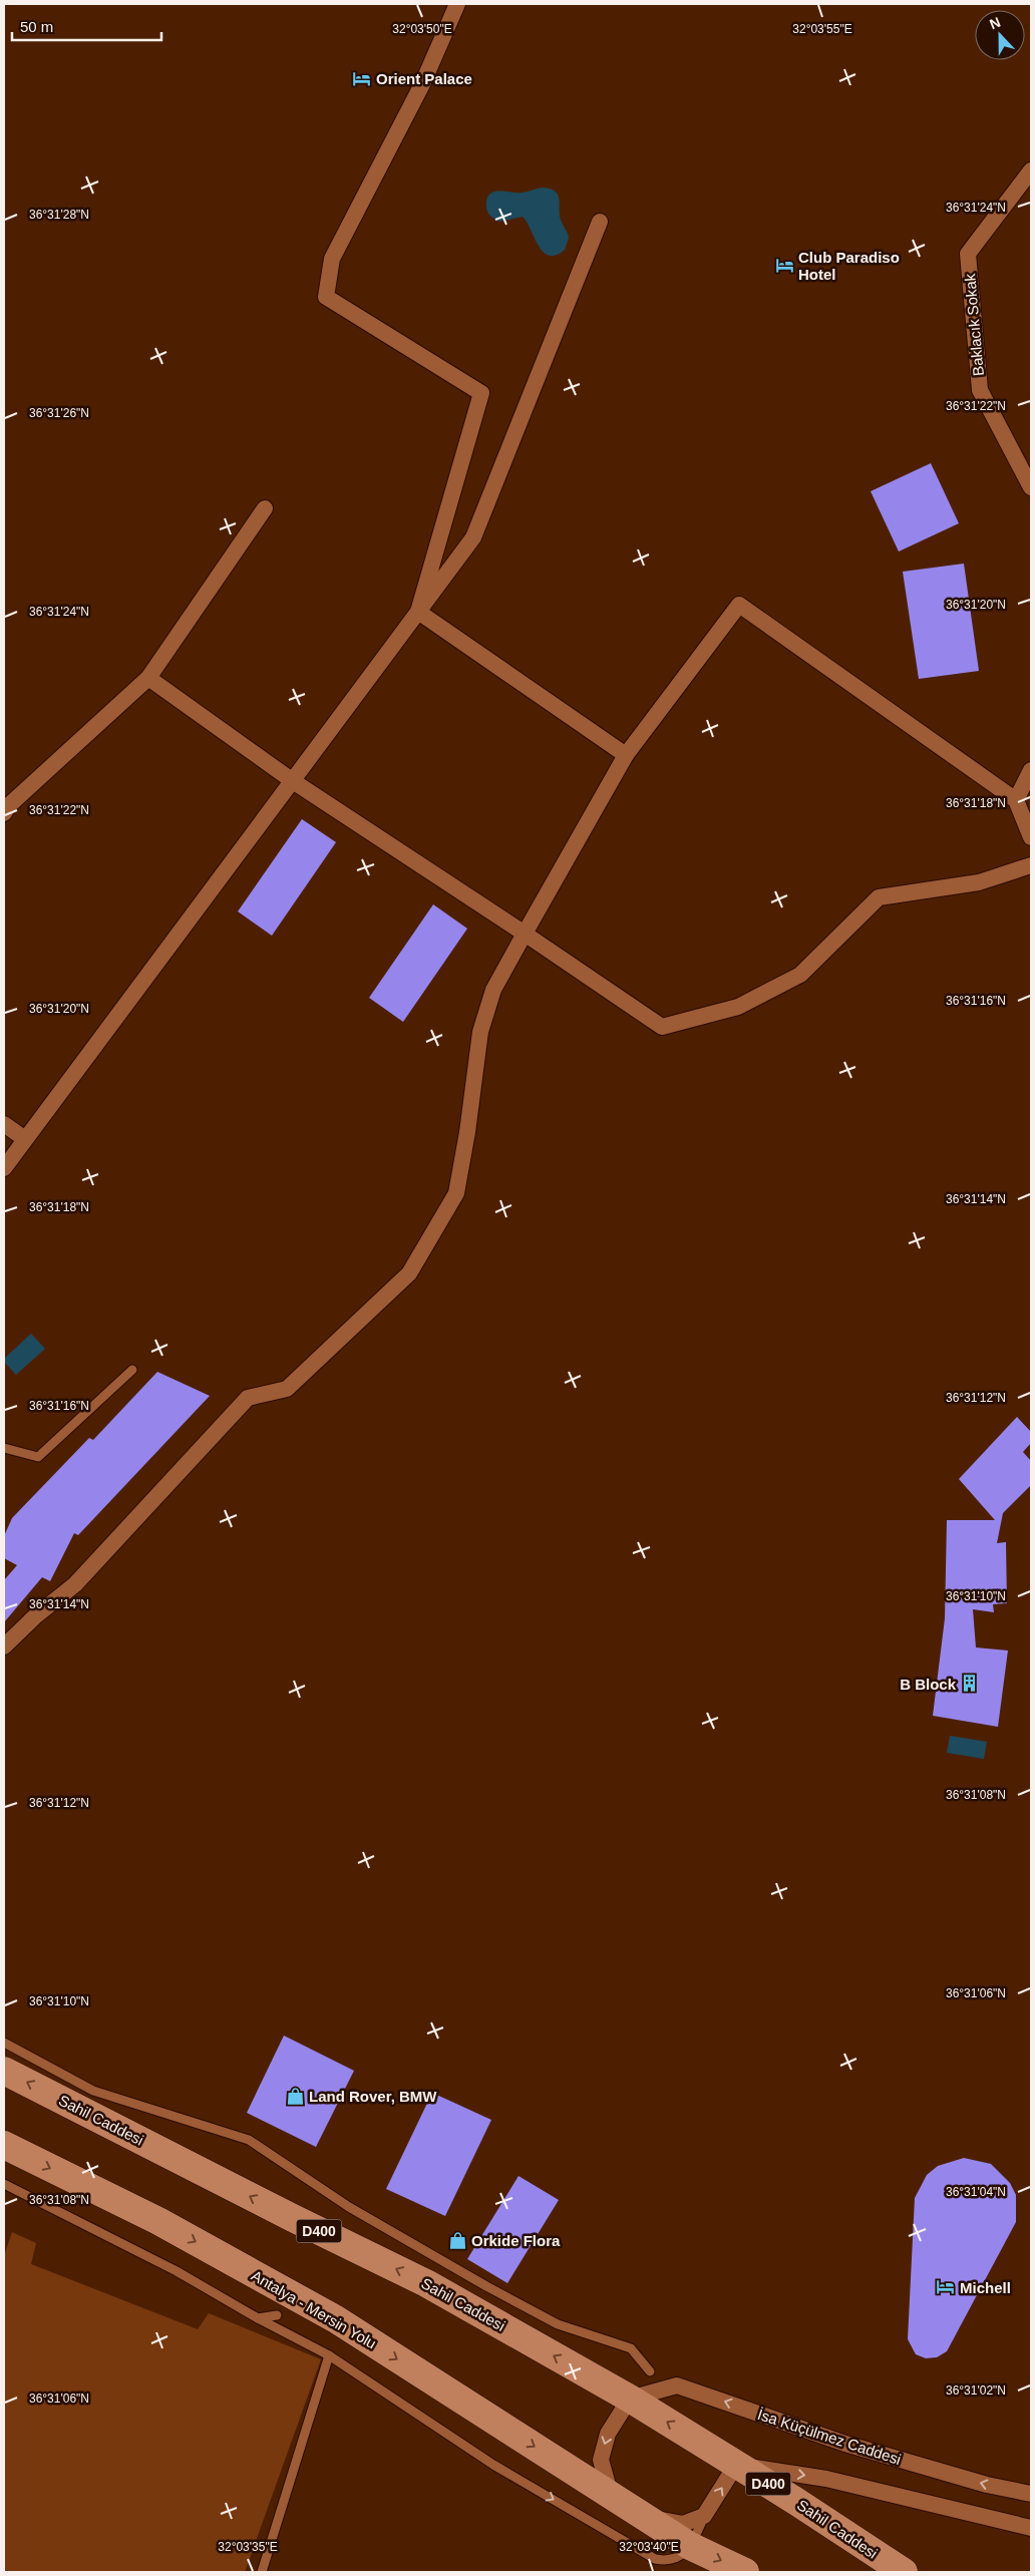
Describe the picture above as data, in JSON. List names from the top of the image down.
{
  "streets": {
    "highway": ["Sahil Caddesi", "D400", "Antalya - Mersin Yolu"],
    "street": ["Baklacık Sokak", "İsa Küçülmez Caddesi"]
  },
  "crossings": [
    ["Sahil Caddesi", "İsa Küçülmez Caddesi"]
  ],
  "one_way": ["Sahil Caddesi", "Antalya - Mersin Yolu"],
  "places": {
    "hotel": ["Orient Palace", "Club Paradiso Hotel", "Michell"],
    "building": ["B Block"],
    "shop": ["Land Rover, BMW", "Orkide Flora"]
  },
  "scale_bar": "50 m",
  "north": "top",
  "coordinates": [
    "32°03'50\"E",
    "32°03'55\"E",
    "36°31'24\"N",
    "36°31'28\"N",
    "36°31'22\"N",
    "36°31'26\"N",
    "36°31'20\"N",
    "36°31'18\"N",
    "36°31'16\"N",
    "36°31'14\"N",
    "36°31'12\"N",
    "36°31'10\"N",
    "36°31'08\"N",
    "36°31'06\"N",
    "36°31'04\"N",
    "36°31'02\"N",
    "32°03'35\"E",
    "32°03'40\"E"
  ]
}
